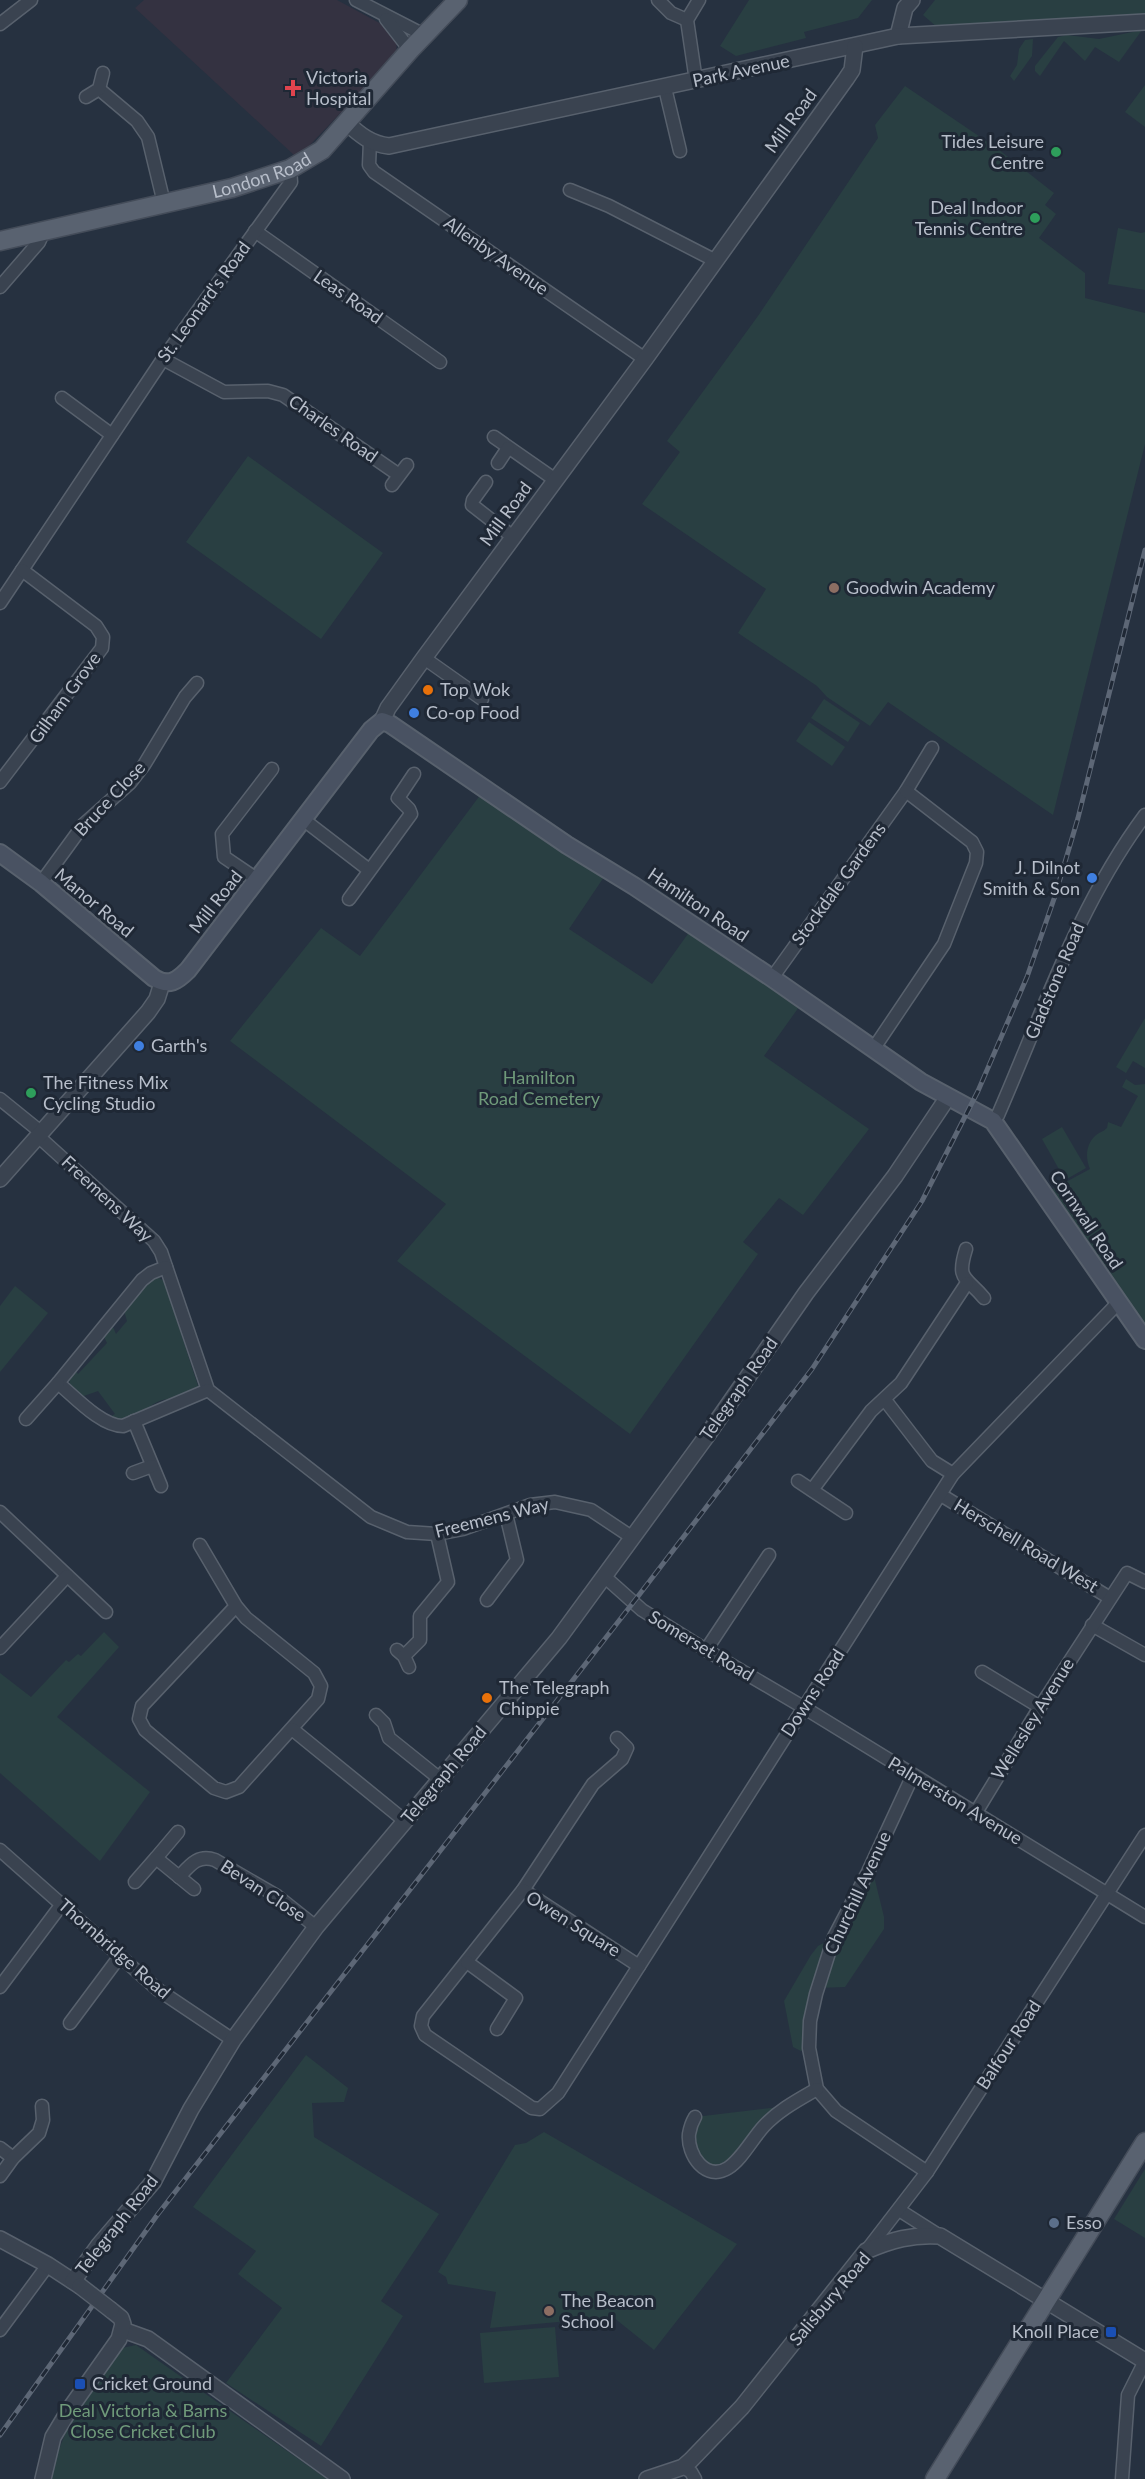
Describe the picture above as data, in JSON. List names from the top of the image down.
{
  "streets": {
    "main road": [
      "Mill Road",
      "London Road",
      "Manor Road",
      "Hamilton Road",
      "Cornwall Road"
    ],
    "street": [
      "Park Avenue",
      "Allenby Avenue",
      "Leas Road",
      "St. Leonard's Road",
      "Charles Road",
      "Gilham Grove",
      "Bruce Close",
      "Stockdale Gardens",
      "Gladstone Road",
      "Freemens Way",
      "Telegraph Road",
      "Herschell Road West",
      "Somerset Road",
      "Downs Road",
      "Wellesley Avenue",
      "Palmerston Avenue",
      "Bevan Close",
      "Churchill Avenue",
      "Owen Square",
      "Thornbridge Road",
      "Balfour Road",
      "Salisbury Road"
    ]
  },
  "crossings": [
    ["Park Avenue", "Mill Road"],
    ["Park Avenue", "Allenby Avenue"],
    ["Mill Road", "Allenby Avenue"],
    ["Mill Road", "Manor Road"],
    ["Mill Road", "Hamilton Road"],
    ["London Road", "St. Leonard's Road"],
    ["Leas Road", "St. Leonard's Road"],
    ["St. Leonard's Road", "Charles Road"],
    ["St. Leonard's Road", "Gilham Grove"],
    ["Bruce Close", "Manor Road"],
    ["Stockdale Gardens", "Hamilton Road"],
    ["Hamilton Road", "Gladstone Road"],
    ["Hamilton Road", "Cornwall Road"],
    ["Hamilton Road", "Telegraph Road"],
    ["Gladstone Road", "Cornwall Road"],
    ["Freemens Way", "Telegraph Road"],
    ["Cornwall Road", "Downs Road"],
    ["Telegraph Road", "Somerset Road"],
    ["Telegraph Road", "Bevan Close"],
    ["Telegraph Road", "Thornbridge Road"],
    ["Herschell Road West", "Downs Road"],
    ["Herschell Road West", "Wellesley Avenue"],
    ["Somerset Road", "Downs Road"],
    ["Somerset Road", "Palmerston Avenue"],
    ["Downs Road", "Palmerston Avenue"],
    ["Downs Road", "Owen Square"],
    ["Wellesley Avenue", "Palmerston Avenue"],
    ["Palmerston Avenue", "Churchill Avenue"],
    ["Palmerston Avenue", "Balfour Road"],
    ["Balfour Road", "Salisbury Road"]
  ],
  "parks": ["Hamilton Road Cemetery", "Deal Victoria & Barns Close Cricket Club"],
  "places": {
    "health": ["Victoria Hospital"],
    "other": [
      "Tides Leisure Centre",
      "Deal Indoor Tennis Centre",
      "Goodwin Academy",
      "Top Wok",
      "Co-op Food",
      "J. Dilnot Smith & Son",
      "Garth's",
      "The Fitness Mix Cycling Studio",
      "The Telegraph Chippie",
      "Esso",
      "The Beacon School"
    ],
    "transit": ["Knoll Place", "Cricket Ground"]
  }
}
